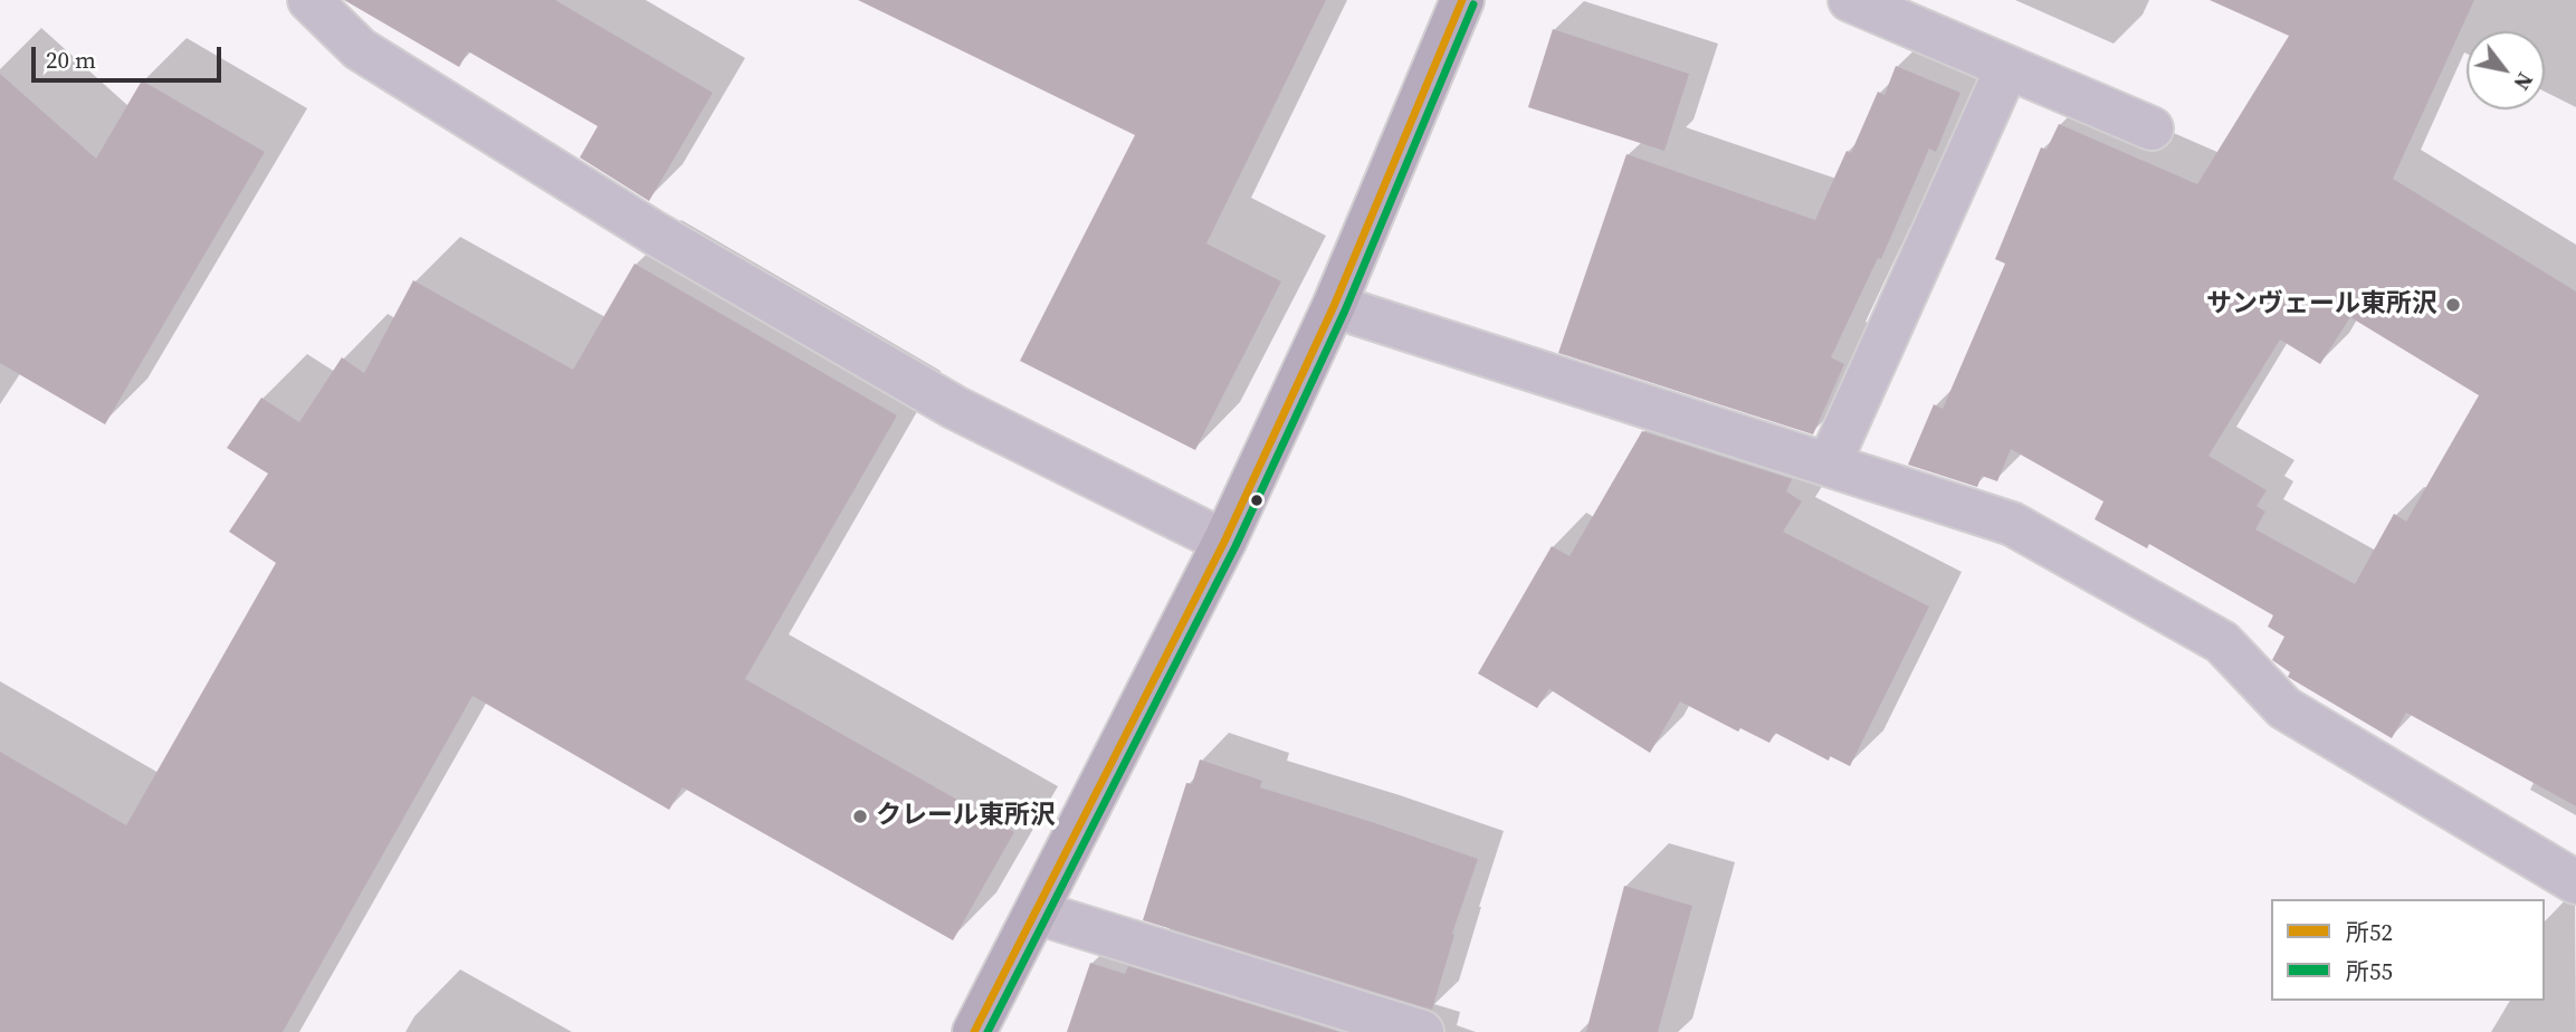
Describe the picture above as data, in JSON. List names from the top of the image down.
{
  "places": ["サンヴェール東所沢", "クレール東所沢"],
  "lines": ["transit line 所52", "transit line 所55"],
  "legend": ["所52", "所55"],
  "scale_bar": "20 m",
  "north": "bottom right"
}
